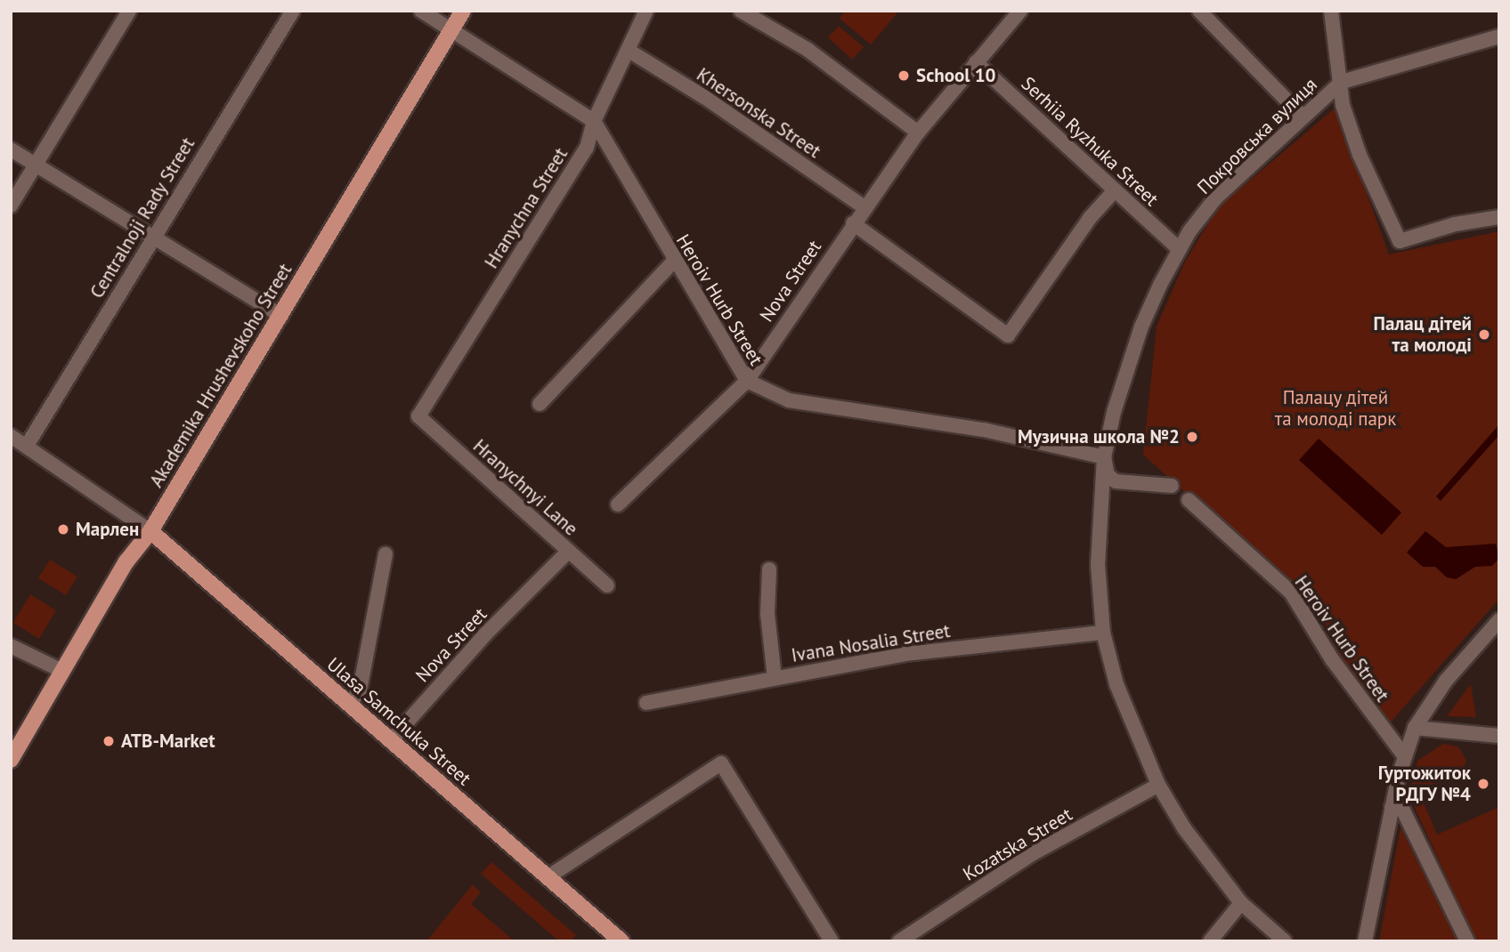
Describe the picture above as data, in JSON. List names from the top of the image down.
{
  "streets": {
    "main road": ["Akademika Hrushevskoho Street", "Ulasa Samchuka Street"],
    "street": [
      "Khersonska Street",
      "Покровська вулиця",
      "Serhiia Ryzhuka Street",
      "Hranychna Street",
      "Centralnoji Rady Street",
      "Nova Street",
      "Heroiv Hurb Street",
      "Hranychnyi Lane",
      "Ivana Nosalia Street",
      "Kozatska Street"
    ]
  },
  "crossings": [
    ["Khersonska Street", "Hranychna Street"],
    ["Khersonska Street", "Nova Street"],
    ["Покровська вулиця", "Serhiia Ryzhuka Street"],
    ["Покровська вулиця", "Heroiv Hurb Street"],
    ["Покровська вулиця", "Ivana Nosalia Street"],
    ["Покровська вулиця", "Kozatska Street"],
    ["Serhiia Ryzhuka Street", "Nova Street"],
    ["Hranychna Street", "Heroiv Hurb Street"],
    ["Hranychna Street", "Hranychnyi Lane"],
    ["Nova Street", "Heroiv Hurb Street"],
    ["Nova Street", "Hranychnyi Lane"],
    ["Nova Street", "Ulasa Samchuka Street"],
    ["Heroiv Hurb Street", "Akademika Hrushevskoho Street"],
    ["Akademika Hrushevskoho Street", "Ulasa Samchuka Street"]
  ],
  "parks": ["Палацу дітей та молоді парк"],
  "places": [
    "School 10",
    "Палац дітей та молоді",
    "Музична школа №2",
    "Марлен",
    "ATB-Market",
    "Гуртожиток РДГУ №4"
  ]
}
